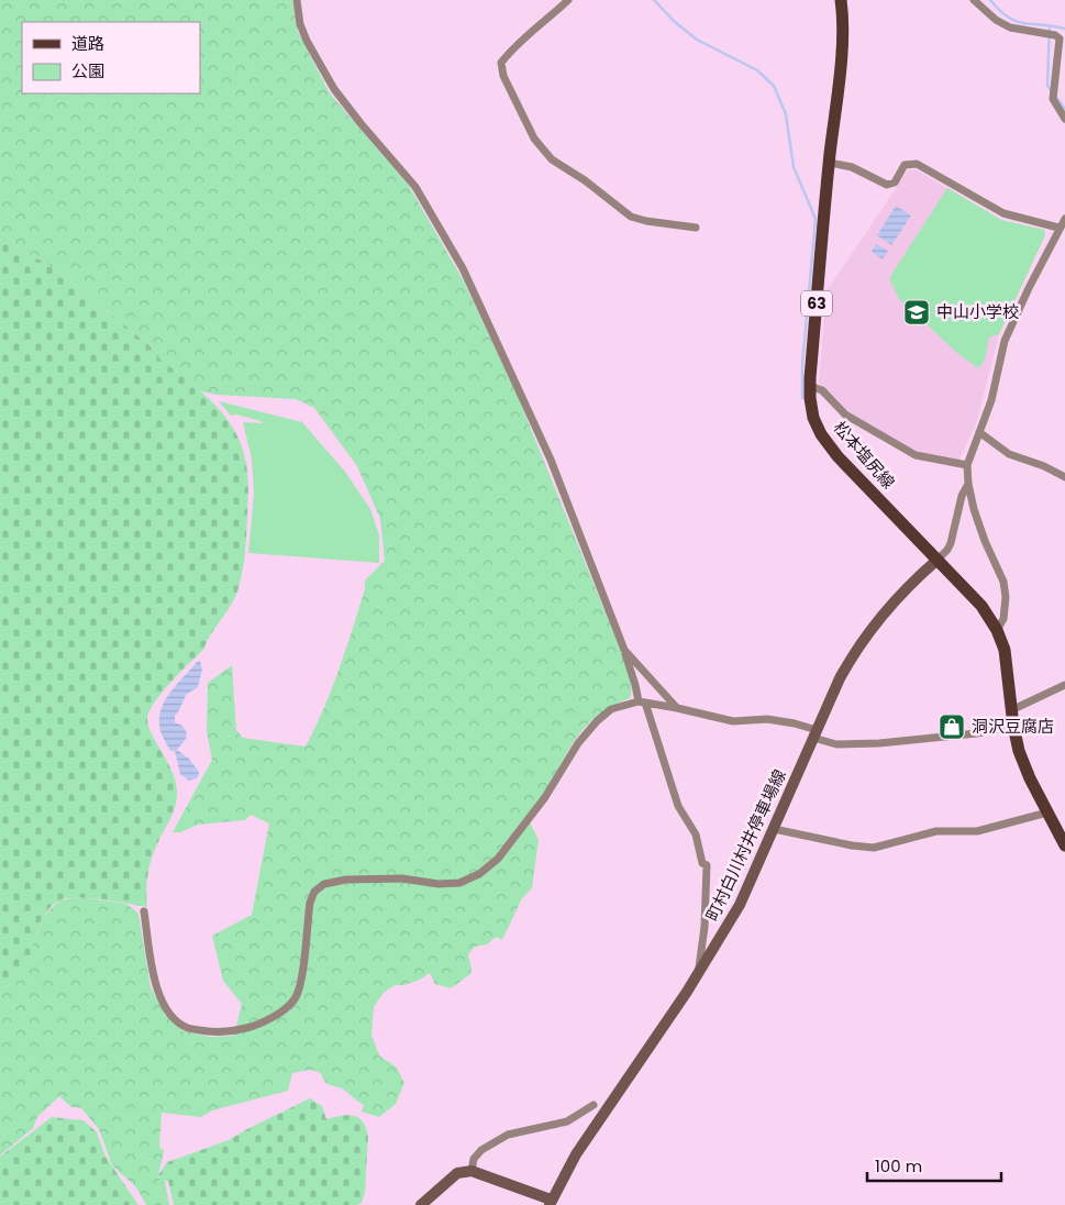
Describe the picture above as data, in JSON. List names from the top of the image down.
{
  "streets": {
    "main road": ["63", "松本塩尻線", "町村白川村井停車場線"]
  },
  "crossings": [
    ["松本塩尻線", "町村白川村井停車場線"]
  ],
  "places": {
    "school or university": ["中山小学校"],
    "shop": ["洞沢豆腐店"]
  },
  "legend": ["道路", "公園"],
  "scale_bar": "100 m"
}
